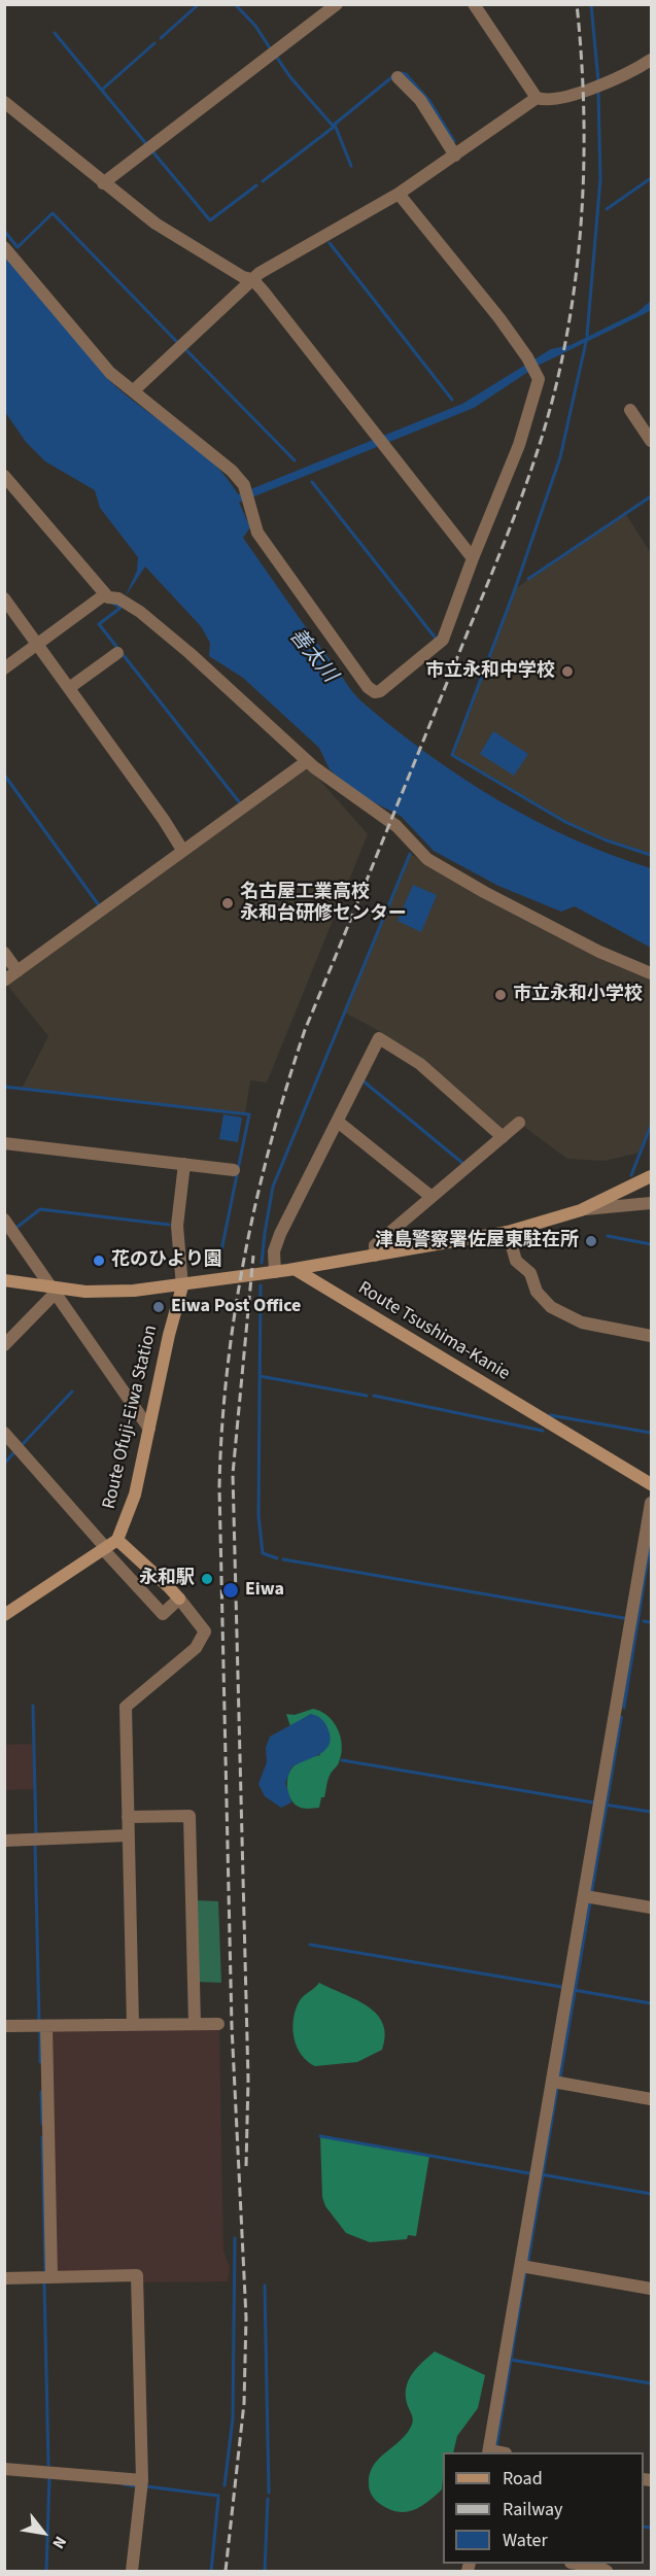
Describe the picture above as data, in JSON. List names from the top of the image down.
{
  "streets": {
    "main road": ["Route Tsushima-Kanie", "Route Ofuji-Eiwa Station"]
  },
  "water": ["善太川"],
  "places": [
    "市立永和中学校",
    "名古屋工業高校 永和台研修センター",
    "市立永和小学校",
    "津島警察署佐屋東駐在所",
    "花のひより園",
    "Eiwa Post Office",
    "永和駅",
    "Eiwa"
  ],
  "legend": ["Road", "Railway", "Water"],
  "north": "bottom right"
}
